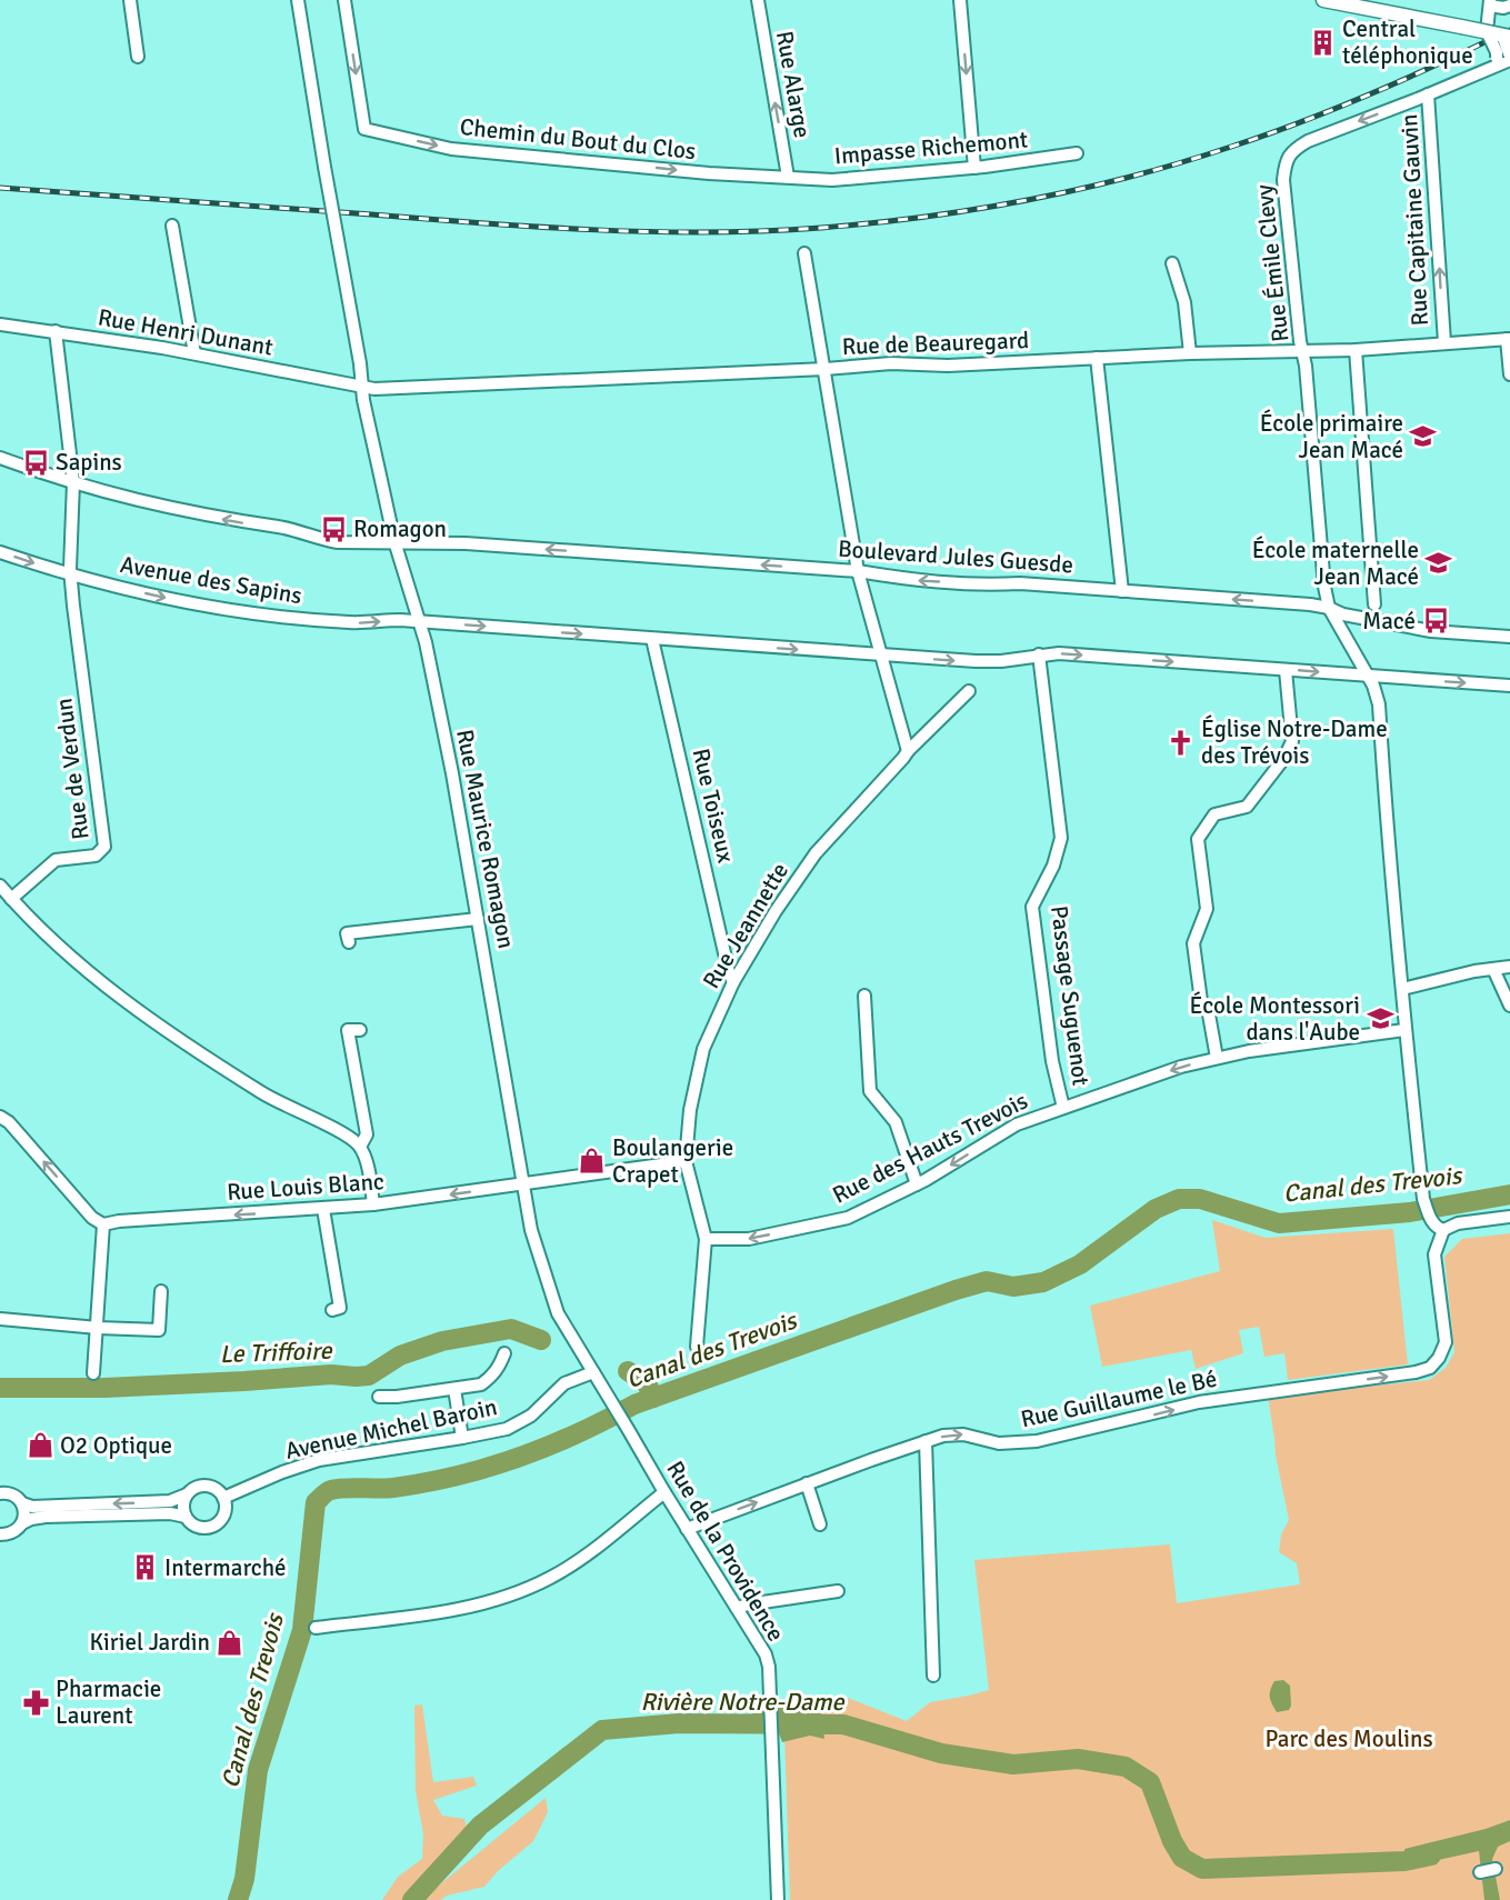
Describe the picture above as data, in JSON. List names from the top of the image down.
{
  "streets": {
    "street": [
      "Rue Alarge",
      "Chemin du Bout du Clos",
      "Impasse Richemont",
      "Rue Capitaine Gauvin",
      "Rue Émile Clevy",
      "Rue Henri Dunant",
      "Rue de Beauregard",
      "Boulevard Jules Guesde",
      "Avenue des Sapins",
      "Rue de Verdun",
      "Rue Toiseux",
      "Rue Maurice Romagon",
      "Rue Jeannette",
      "Passage Suguenot",
      "Rue des Hauts Trevois",
      "Rue Louis Blanc",
      "Rue Guillaume le Bé",
      "Avenue Michel Baroin",
      "Rue de la Providence"
    ]
  },
  "crossings": [
    ["Rue Alarge", "Chemin du Bout du Clos"],
    ["Rue Alarge", "Impasse Richemont"],
    ["Chemin du Bout du Clos", "Impasse Richemont"],
    ["Rue Capitaine Gauvin", "Rue Émile Clevy"],
    ["Rue Capitaine Gauvin", "Rue de Beauregard"],
    ["Rue Émile Clevy", "Rue de Beauregard"],
    ["Rue Henri Dunant", "Rue de Beauregard"],
    ["Rue Henri Dunant", "Rue Maurice Romagon"],
    ["Rue de Beauregard", "Rue Maurice Romagon"],
    ["Boulevard Jules Guesde", "Rue Maurice Romagon"],
    ["Avenue des Sapins", "Rue de Verdun"],
    ["Avenue des Sapins", "Rue Maurice Romagon"],
    ["Rue Toiseux", "Rue Jeannette"],
    ["Rue Maurice Romagon", "Rue Louis Blanc"],
    ["Rue Maurice Romagon", "Avenue Michel Baroin"],
    ["Rue Maurice Romagon", "Rue de la Providence"],
    ["Rue Jeannette", "Rue des Hauts Trevois"],
    ["Rue Jeannette", "Rue Louis Blanc"],
    ["Passage Suguenot", "Rue des Hauts Trevois"],
    ["Rue Guillaume le Bé", "Rue de la Providence"]
  ],
  "one_way": [
    "Rue Alarge",
    "Chemin du Bout du Clos",
    "Rue Capitaine Gauvin",
    "Rue Émile Clevy",
    "Avenue des Sapins",
    "Rue des Hauts Trevois",
    "Rue Louis Blanc",
    "Rue Guillaume le Bé"
  ],
  "water": ["Canal des Trevois", "Le Triffoire", "Rivière Notre-Dame"],
  "parks": ["Parc des Moulins"],
  "places": {
    "building": ["Central téléphonique", "Intermarché"],
    "school or university": ["École primaire Jean Macé", "École maternelle Jean Macé", "École Montessori dans l'Aube"],
    "bus stop": ["Sapins", "Romagon", "Macé"],
    "church": ["Église Notre-Dame des Trévois"],
    "shop": ["Boulangerie Crapet", "O2 Optique", "Kiriel Jardin"],
    "pharmacy": ["Pharmacie Laurent"]
  }
}
